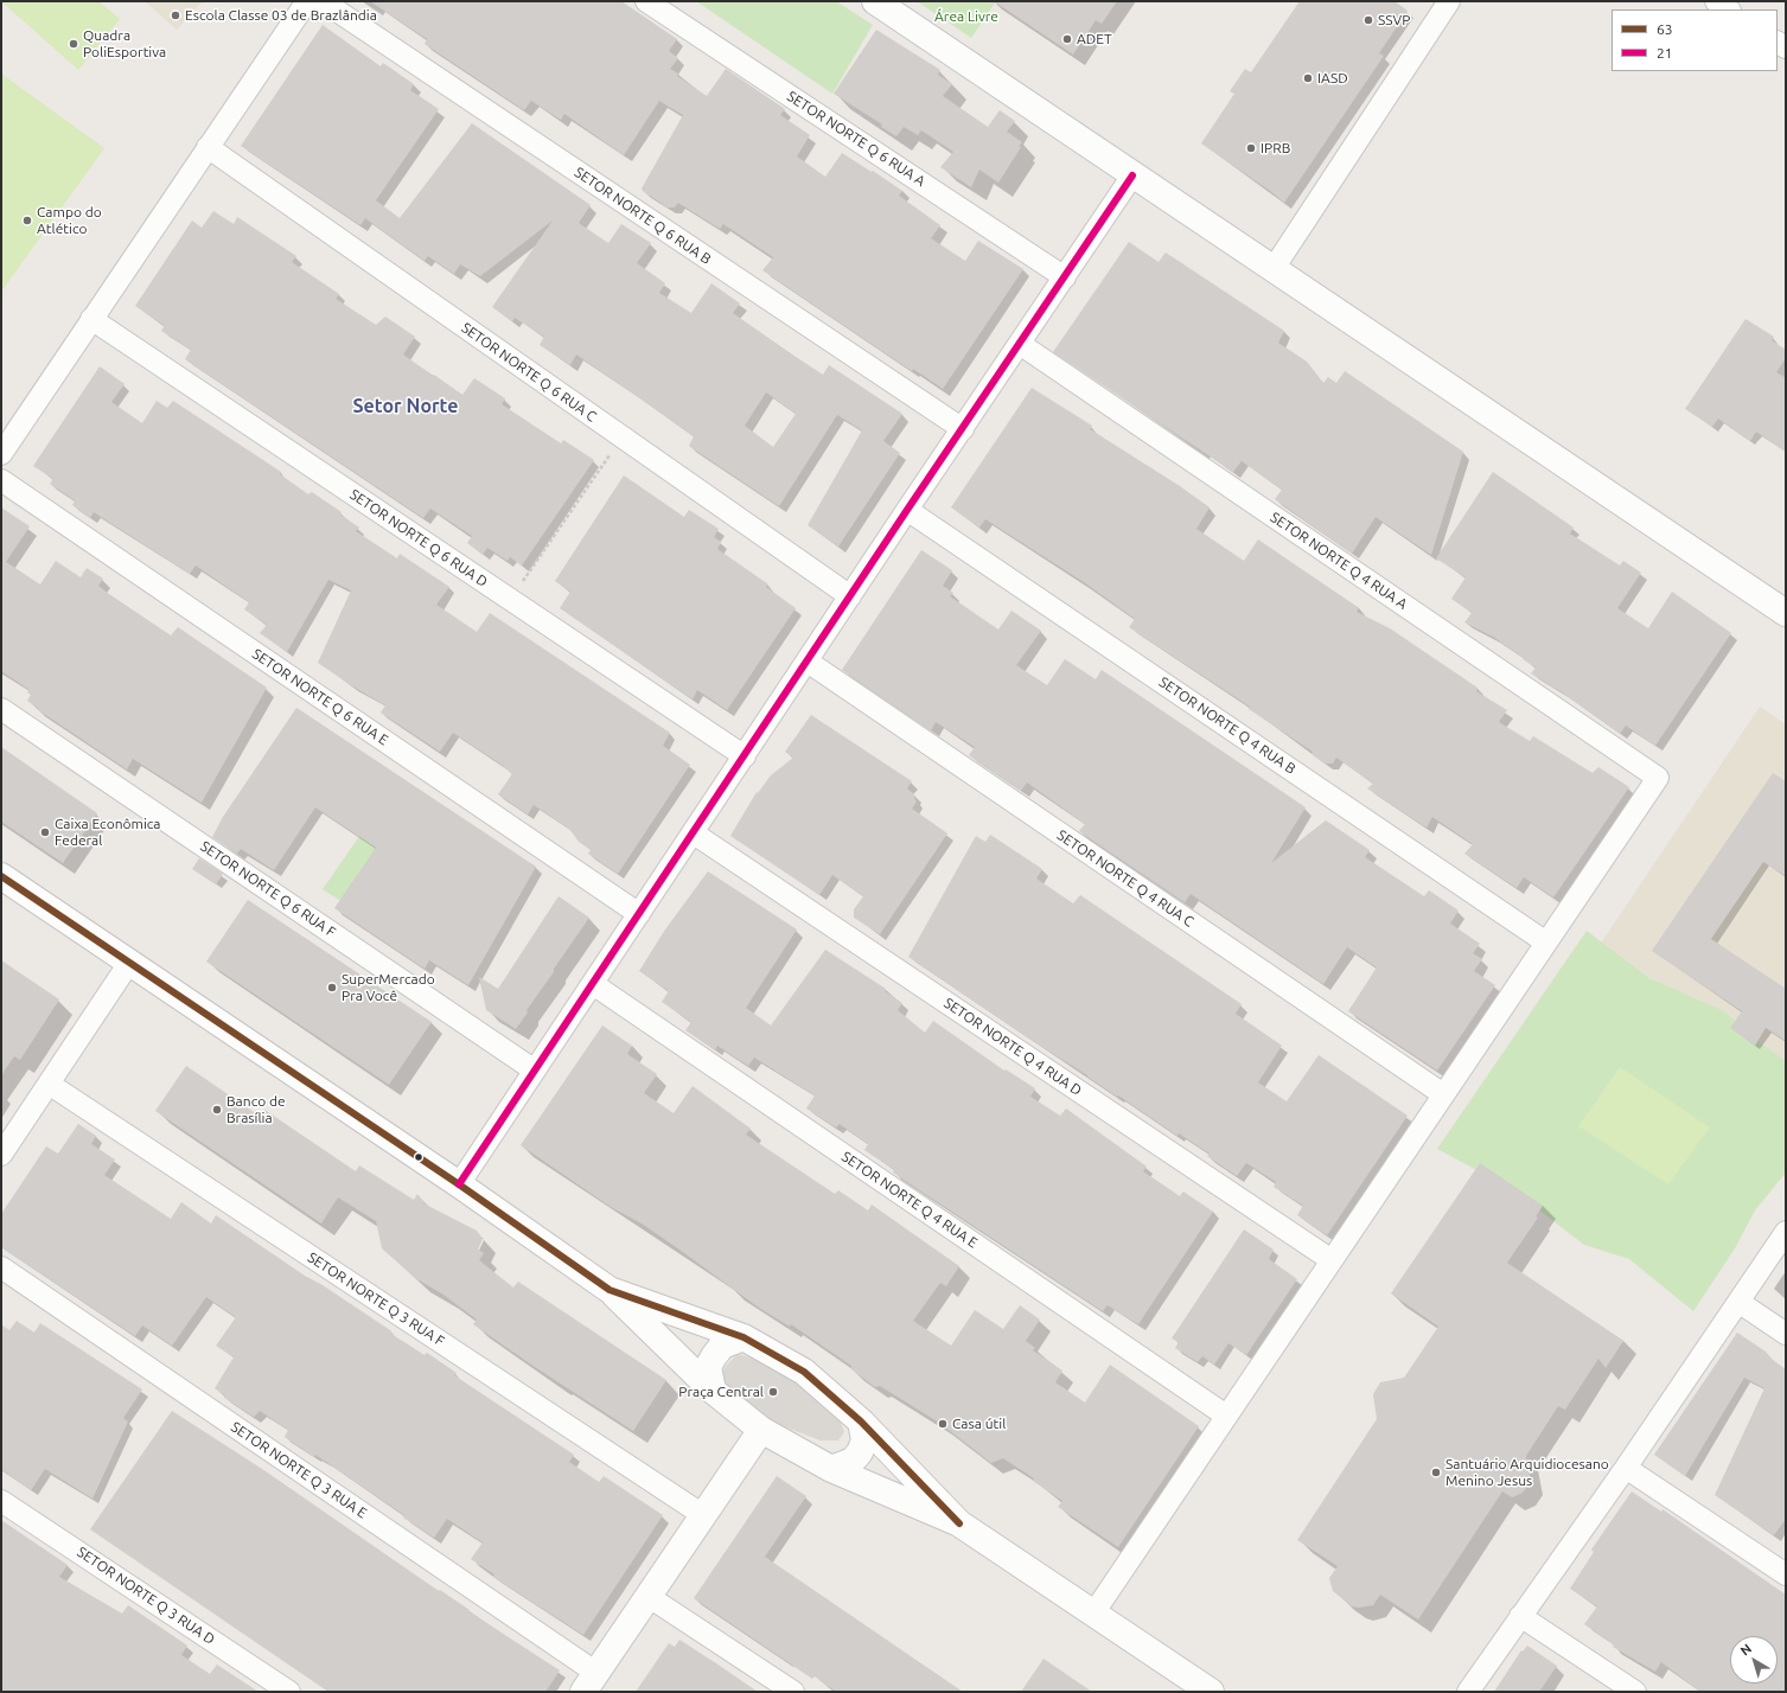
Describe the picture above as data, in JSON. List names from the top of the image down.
{
  "streets": {
    "street": [
      "SETOR NORTE Q 6 RUA A",
      "SETOR NORTE Q 6 RUA B",
      "SETOR NORTE Q 6 RUA C",
      "SETOR NORTE Q 6 RUA D",
      "SETOR NORTE Q 4 RUA A",
      "SETOR NORTE Q 6 RUA E",
      "SETOR NORTE Q 4 RUA B",
      "SETOR NORTE Q 4 RUA C",
      "SETOR NORTE Q 6 RUA F",
      "SETOR NORTE Q 4 RUA D",
      "SETOR NORTE Q 4 RUA E",
      "SETOR NORTE Q 3 RUA F",
      "SETOR NORTE Q 3 RUA E",
      "SETOR NORTE Q 3 RUA D"
    ]
  },
  "crossings": [
    ["SETOR NORTE Q 4 RUA A", "SETOR NORTE Q 4 RUA B"]
  ],
  "districts": ["Setor Norte"],
  "parks": ["Área Livre"],
  "places": [
    "Escola Classe 03 de Brazlândia",
    "SSVP",
    "ADET",
    "Quadra PoliEsportiva",
    "IASD",
    "IPRB",
    "Campo do Atlético",
    "Caixa Econômica Federal",
    "SuperMercado Pra Você",
    "Banco de Brasília",
    "Praça Central",
    "Casa útil",
    "Santuário Arquidiocesano Menino Jesus"
  ],
  "lines": ["transit line 21", "transit line 63"],
  "legend": ["63", "21"],
  "north": "top left"
}
